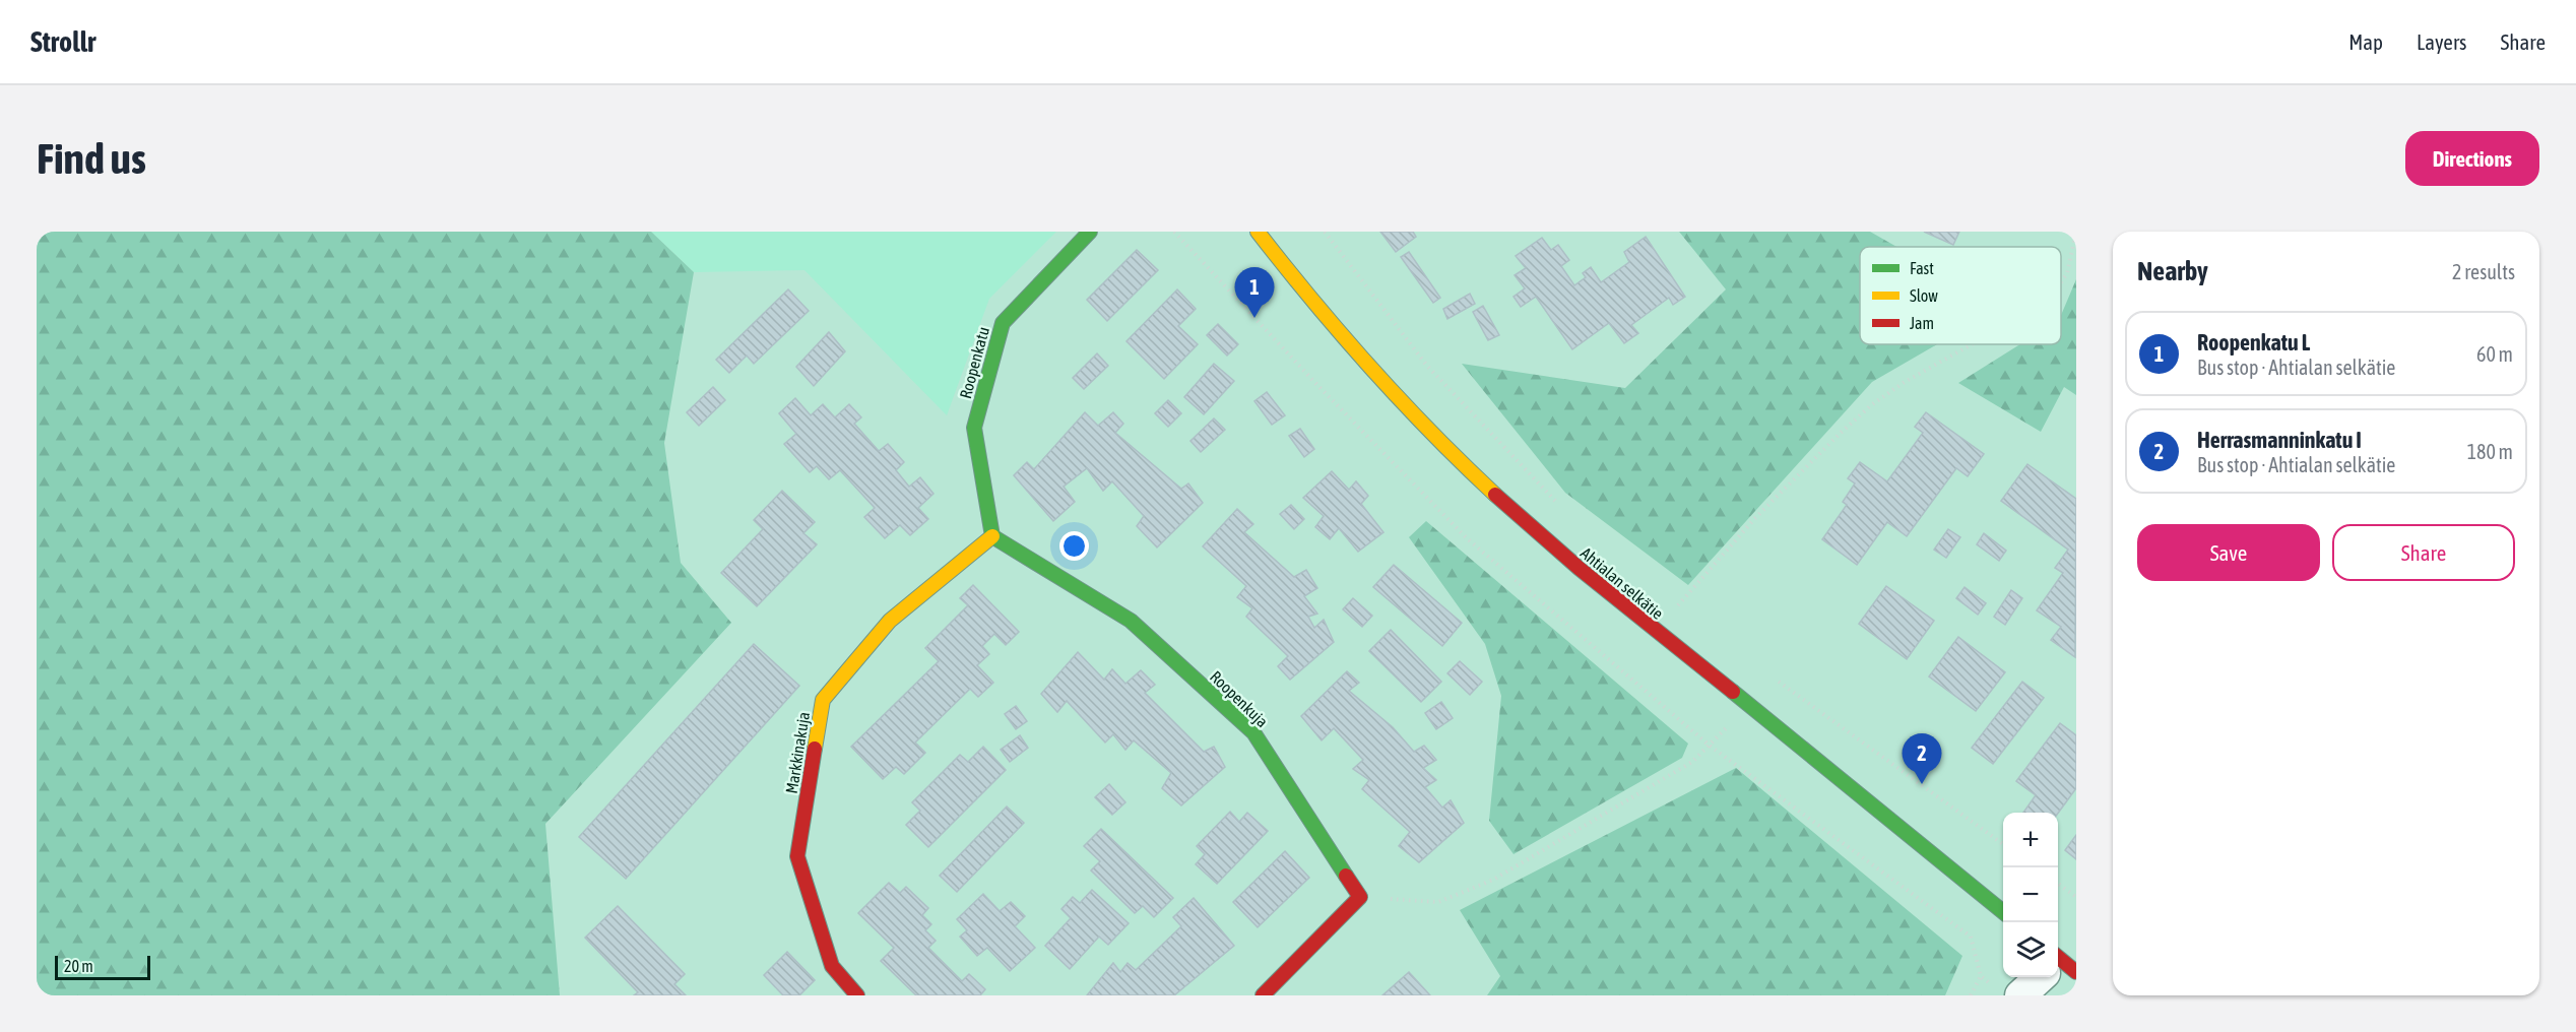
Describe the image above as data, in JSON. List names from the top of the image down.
{
  "streets": {
    "street": [
      "Roopenkatu",
      "Ahtialan selkätie",
      "Roopenkuja",
      "Markkinakuja"
    ]
  },
  "crossings": [
    ["Roopenkatu", "Roopenkuja"],
    ["Roopenkatu", "Markkinakuja"],
    ["Roopenkuja", "Markkinakuja"]
  ],
  "legend": ["Fast", "Slow", "Jam"],
  "scale_bar": "20 m",
  "page": {
    "header": "Strollr",
    "nav": ["Map", "Layers", "Share"],
    "buttons": [
      "Directions",
      ["Save", "Share"]
    ],
    "title": "Find us",
    "heading": ["Nearby", "2 results"],
    "pins": ["1", "2"],
    "list": [
      {
        "mark": "1",
        "name": "Roopenkatu L",
        "note": "Bus stop · Ahtialan selkätie",
        "value": "60 m"
      },
      {
        "mark": "2",
        "name": "Herrasmanninkatu I",
        "note": "Bus stop · Ahtialan selkätie",
        "value": "180 m"
      }
    ],
    "map_buttons": ["+", "−"],
    "scale": "20 m"
  }
}
